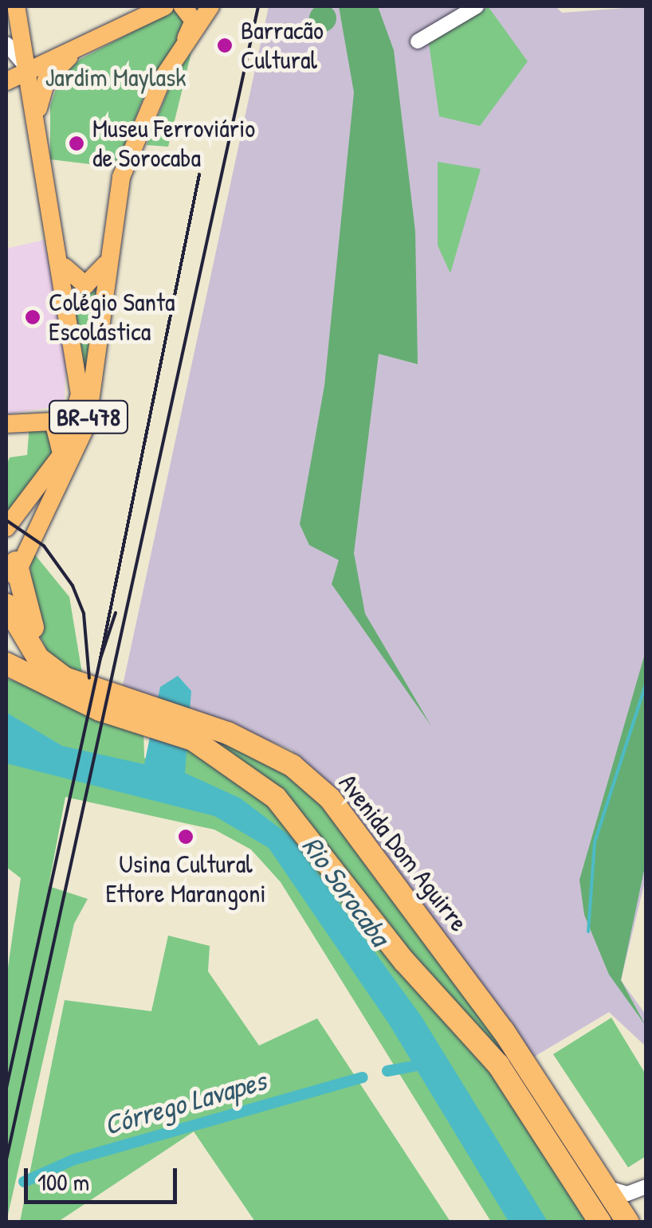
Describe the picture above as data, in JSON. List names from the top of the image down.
{
  "streets": {
    "highway": ["Avenida Dom Aguirre"],
    "main road": ["BR-478"]
  },
  "crossings": [
    ["BR-478", "Avenida Dom Aguirre"]
  ],
  "water": ["Rio Sorocaba", "Córrego Lavapes"],
  "parks": ["Jardim Maylask"],
  "places": [
    "Barracão Cultural",
    "Museu Ferroviário de Sorocaba",
    "Colégio Santa Escolástica",
    "Usina Cultural Ettore Marangoni"
  ],
  "scale_bar": "100 m"
}
